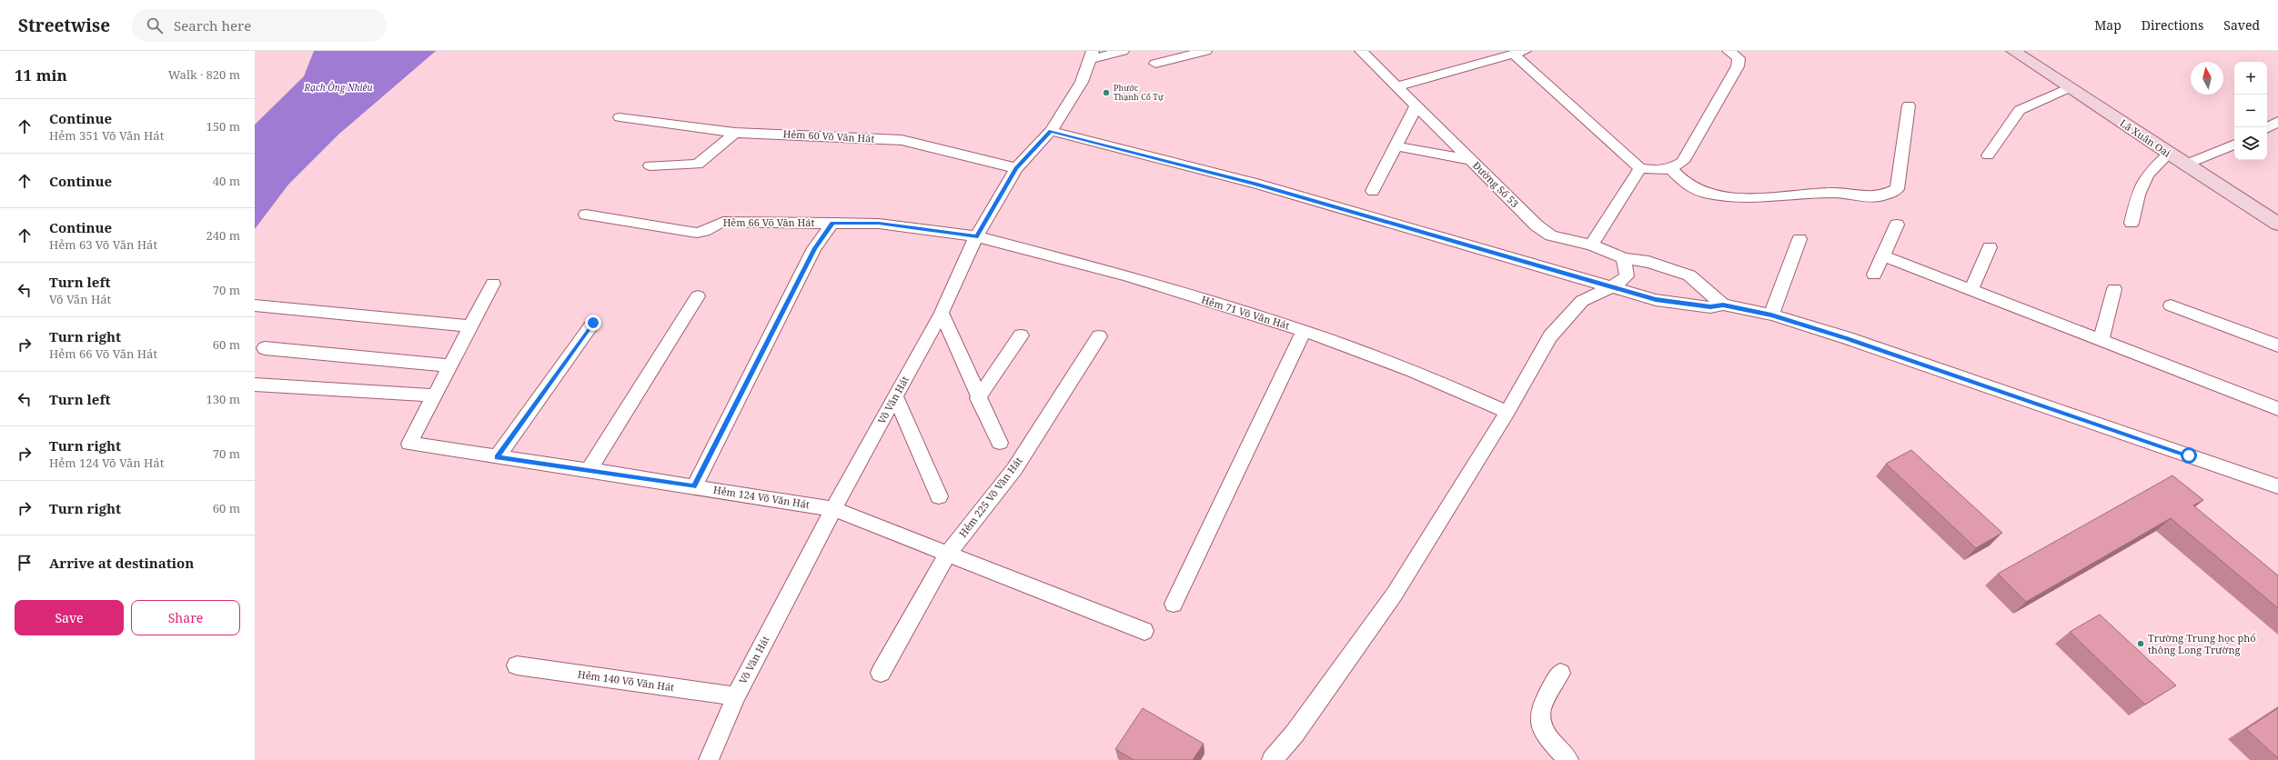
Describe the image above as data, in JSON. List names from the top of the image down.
{
  "streets": {
    "main road": ["Lã Xuân Oai"],
    "street": [
      "Hẻm 60 Võ Văn Hát",
      "Đường Số 53",
      "Hẻm 66 Võ Văn Hát",
      "Hẻm 71 Võ Văn Hát",
      "Võ Văn Hát",
      "Hẻm 124 Võ Văn Hát",
      "Hẻm 225 Võ Văn Hát",
      "Hẻm 140 Võ Văn Hát"
    ]
  },
  "crossings": [
    ["Hẻm 60 Võ Văn Hát", "Võ Văn Hát"],
    ["Hẻm 66 Võ Văn Hát", "Hẻm 71 Võ Văn Hát"],
    ["Hẻm 66 Võ Văn Hát", "Võ Văn Hát"],
    ["Hẻm 71 Võ Văn Hát", "Võ Văn Hát"],
    ["Võ Văn Hát", "Hẻm 124 Võ Văn Hát"],
    ["Võ Văn Hát", "Hẻm 140 Võ Văn Hát"]
  ],
  "water": ["Rạch Ông Nhiêu"],
  "places": ["Phước Thạnh Cổ Tự", "Trường Trung học phổ thông Long Trường"],
  "north": "top",
  "page": {
    "header": "Streetwise",
    "search": "Search here",
    "nav": ["Map", "Directions", "Saved"],
    "heading": ["11 min", "Walk · 820 m"],
    "map_buttons": ["+", "−"],
    "list": [
      ["Continue", "Hẻm 351 Võ Văn Hát", "150 m"],
      ["Continue", "40 m"],
      ["Continue", "Hẻm 63 Võ Văn Hát", "240 m"],
      ["Turn left", "Võ Văn Hát", "70 m"],
      ["Turn right", "Hẻm 66 Võ Văn Hát", "60 m"],
      ["Turn left", "130 m"],
      ["Turn right", "Hẻm 124 Võ Văn Hát", "70 m"],
      ["Turn right", "60 m"],
      "Arrive at destination"
    ],
    "buttons": ["Save", "Share"]
  }
}
